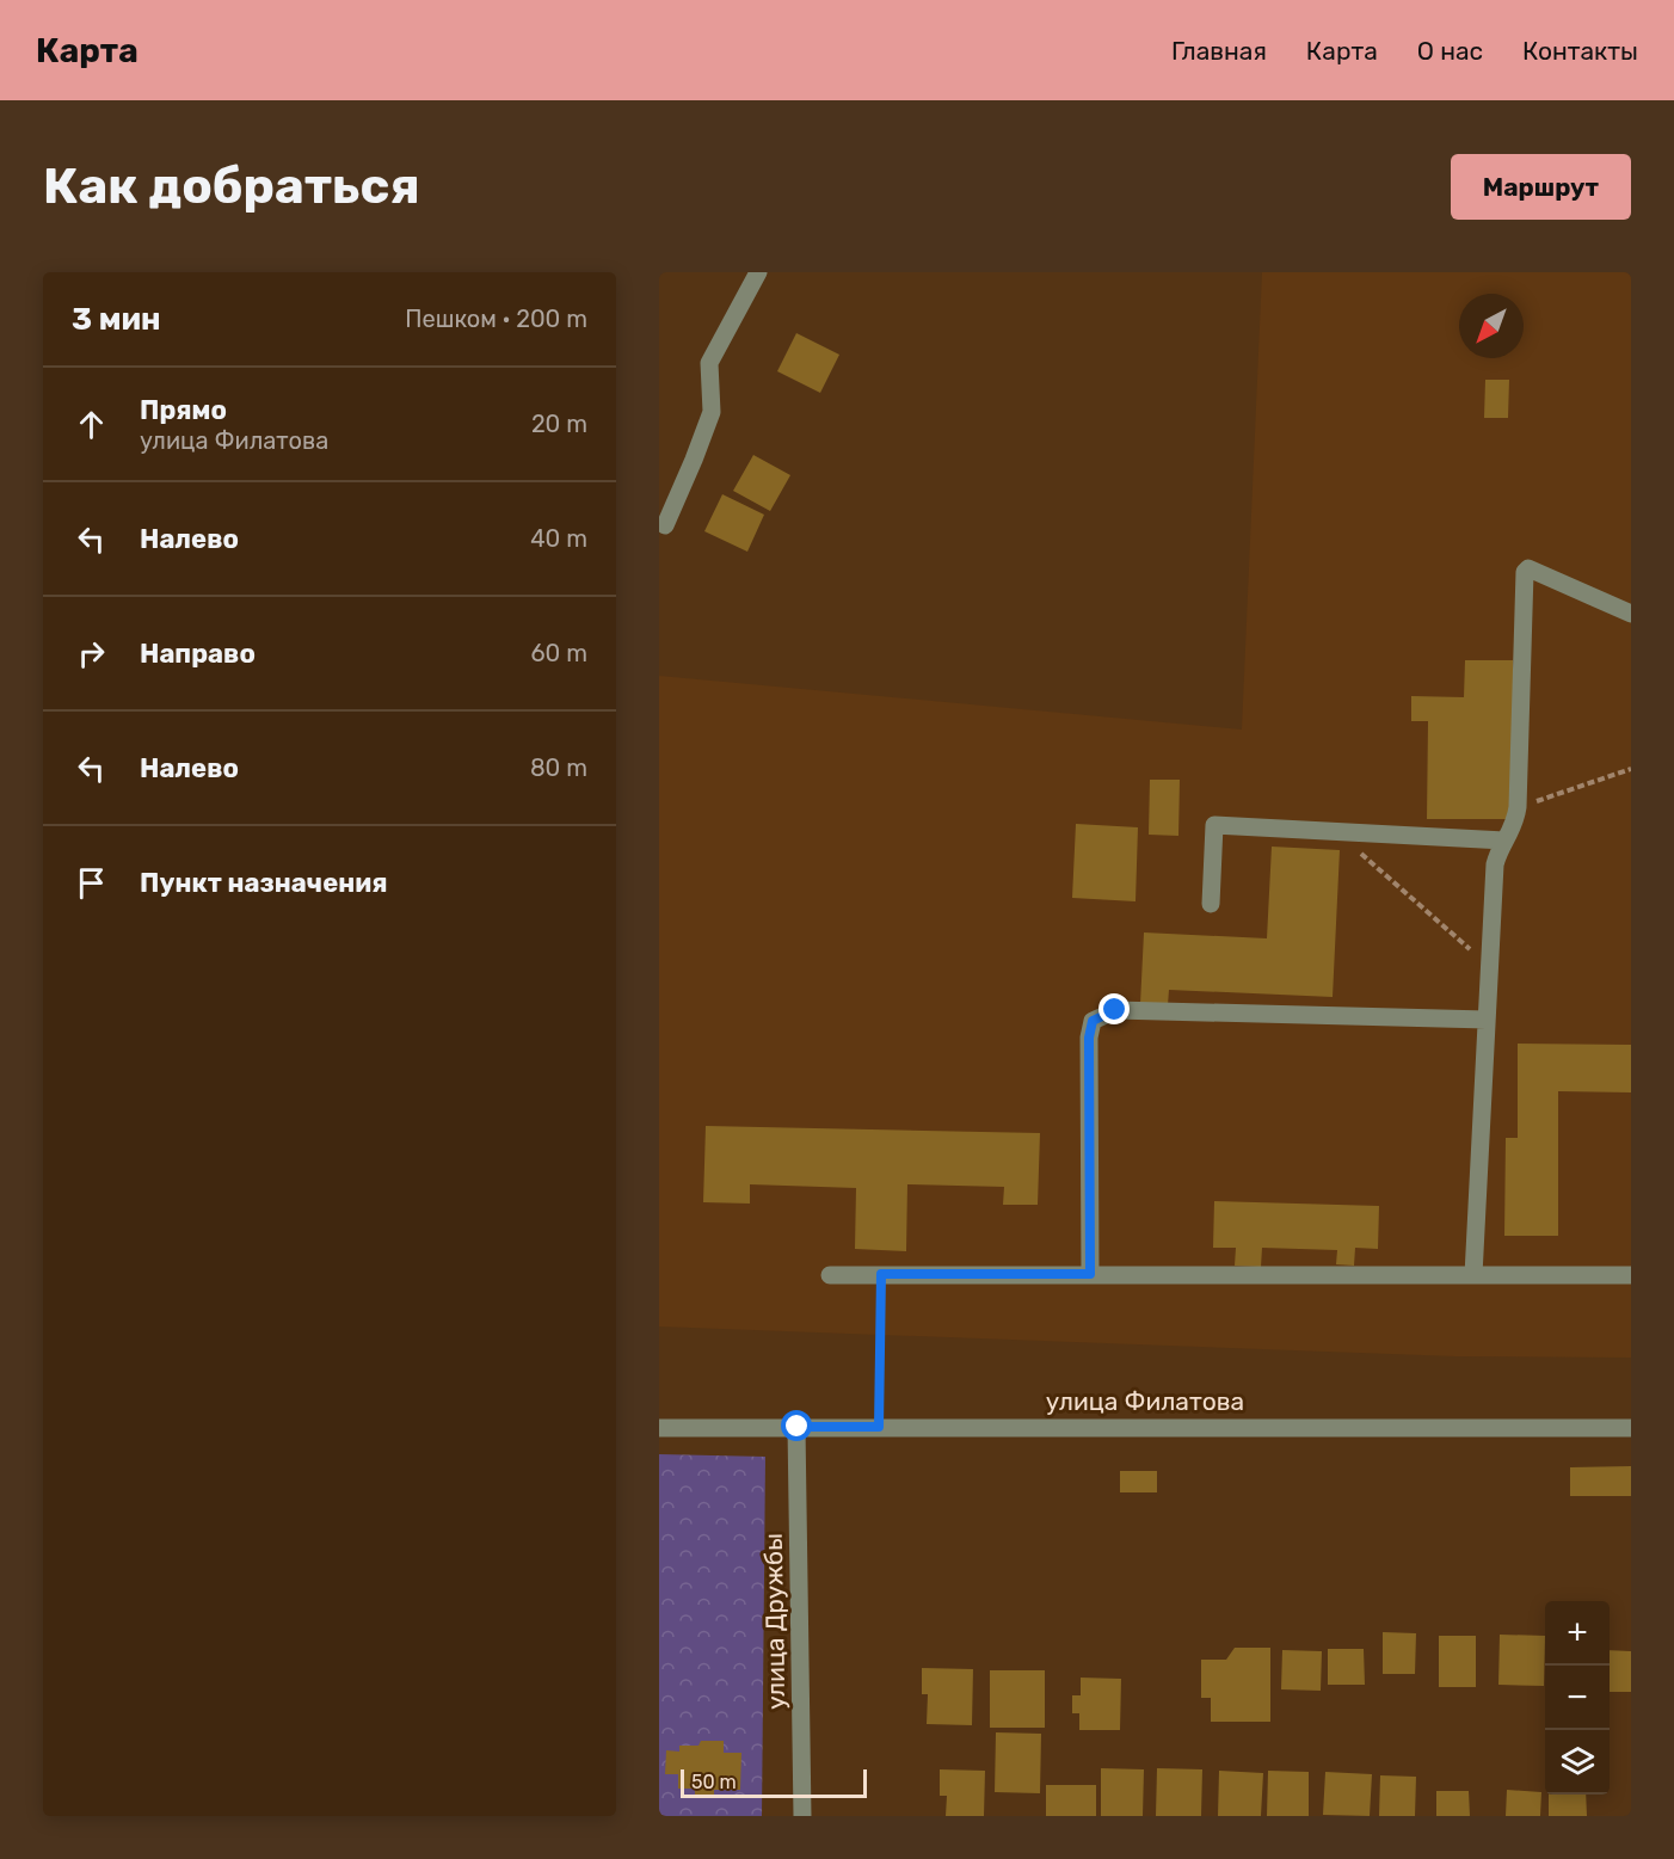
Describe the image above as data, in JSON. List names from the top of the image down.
{
  "streets": {
    "street": ["улица Филатова", "улица Дружбы"]
  },
  "crossings": [
    ["улица Филатова", "улица Дружбы"]
  ],
  "scale_bar": "50 m",
  "north": "bottom left",
  "page": {
    "header": "Карта",
    "nav": [
      "Главная",
      "Карта",
      "О нас",
      "Контакты"
    ],
    "buttons": "Маршрут",
    "title": "Как добраться",
    "heading": ["3 мин", "Пешком · 200 m"],
    "list": [
      ["Прямо", "улица Филатова", "20 m"],
      ["Налево", "40 m"],
      ["Направо", "60 m"],
      ["Налево", "80 m"],
      "Пункт назначения"
    ],
    "map_buttons": ["+", "−"],
    "scale": "50 m"
  }
}
